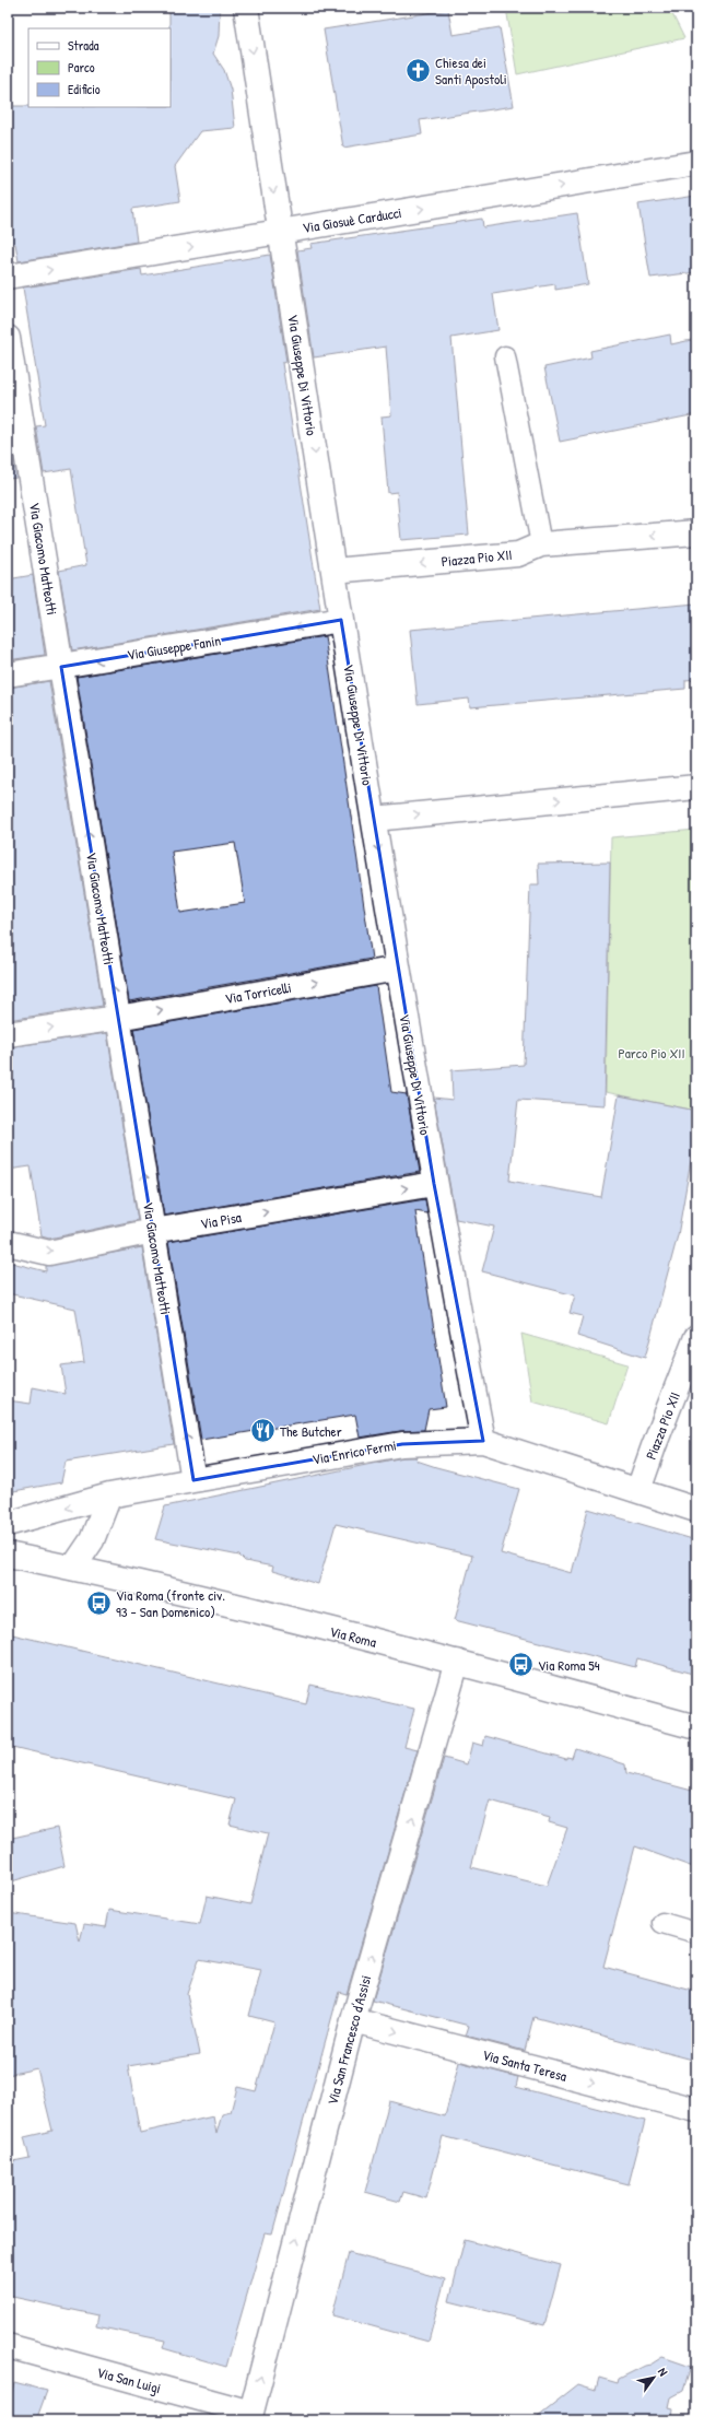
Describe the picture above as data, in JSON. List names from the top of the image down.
{
  "streets": {
    "street": [
      "Via Giosuè Carducci",
      "Via Giuseppe Di Vittorio",
      "Piazza Pio XII",
      "Via Giacomo Matteotti",
      "Via Giuseppe Fanin",
      "Via Torricelli",
      "Via Pisa",
      "Via Enrico Fermi",
      "Via Roma",
      "Via San Francesco d'Assisi",
      "Via Santa Teresa",
      "Via San Luigi"
    ]
  },
  "crossings": [
    ["Via Giosuè Carducci", "Via Giuseppe Di Vittorio"],
    ["Via Giuseppe Di Vittorio", "Piazza Pio XII"],
    ["Via Giuseppe Di Vittorio", "Via Giuseppe Fanin"],
    ["Via Giuseppe Di Vittorio", "Via Torricelli"],
    ["Via Giuseppe Di Vittorio", "Via Pisa"],
    ["Via Giuseppe Di Vittorio", "Via Enrico Fermi"],
    ["Piazza Pio XII", "Via Enrico Fermi"],
    ["Via Giacomo Matteotti", "Via Giuseppe Fanin"],
    ["Via Giacomo Matteotti", "Via Torricelli"],
    ["Via Giacomo Matteotti", "Via Pisa"],
    ["Via Giacomo Matteotti", "Via Enrico Fermi"],
    ["Via Roma", "Via San Francesco d'Assisi"],
    ["Via San Francesco d'Assisi", "Via Santa Teresa"],
    ["Via San Francesco d'Assisi", "Via San Luigi"]
  ],
  "one_way": [
    "Via Giosuè Carducci",
    "Via Giuseppe Di Vittorio",
    "Piazza Pio XII",
    "Via Giacomo Matteotti",
    "Via Giuseppe Fanin",
    "Via Torricelli",
    "Via Pisa",
    "Via San Francesco d'Assisi",
    "Via Santa Teresa"
  ],
  "parks": ["Parco Pio XII"],
  "places": {
    "church": ["Chiesa dei Santi Apostoli"],
    "restaurant": ["The Butcher"],
    "bus stop": ["Via Roma (fronte civ. 93 - San Domenico)", "Via Roma 54"]
  },
  "legend": ["Strada", "Parco", "Edificio"],
  "north": "top right"
}
